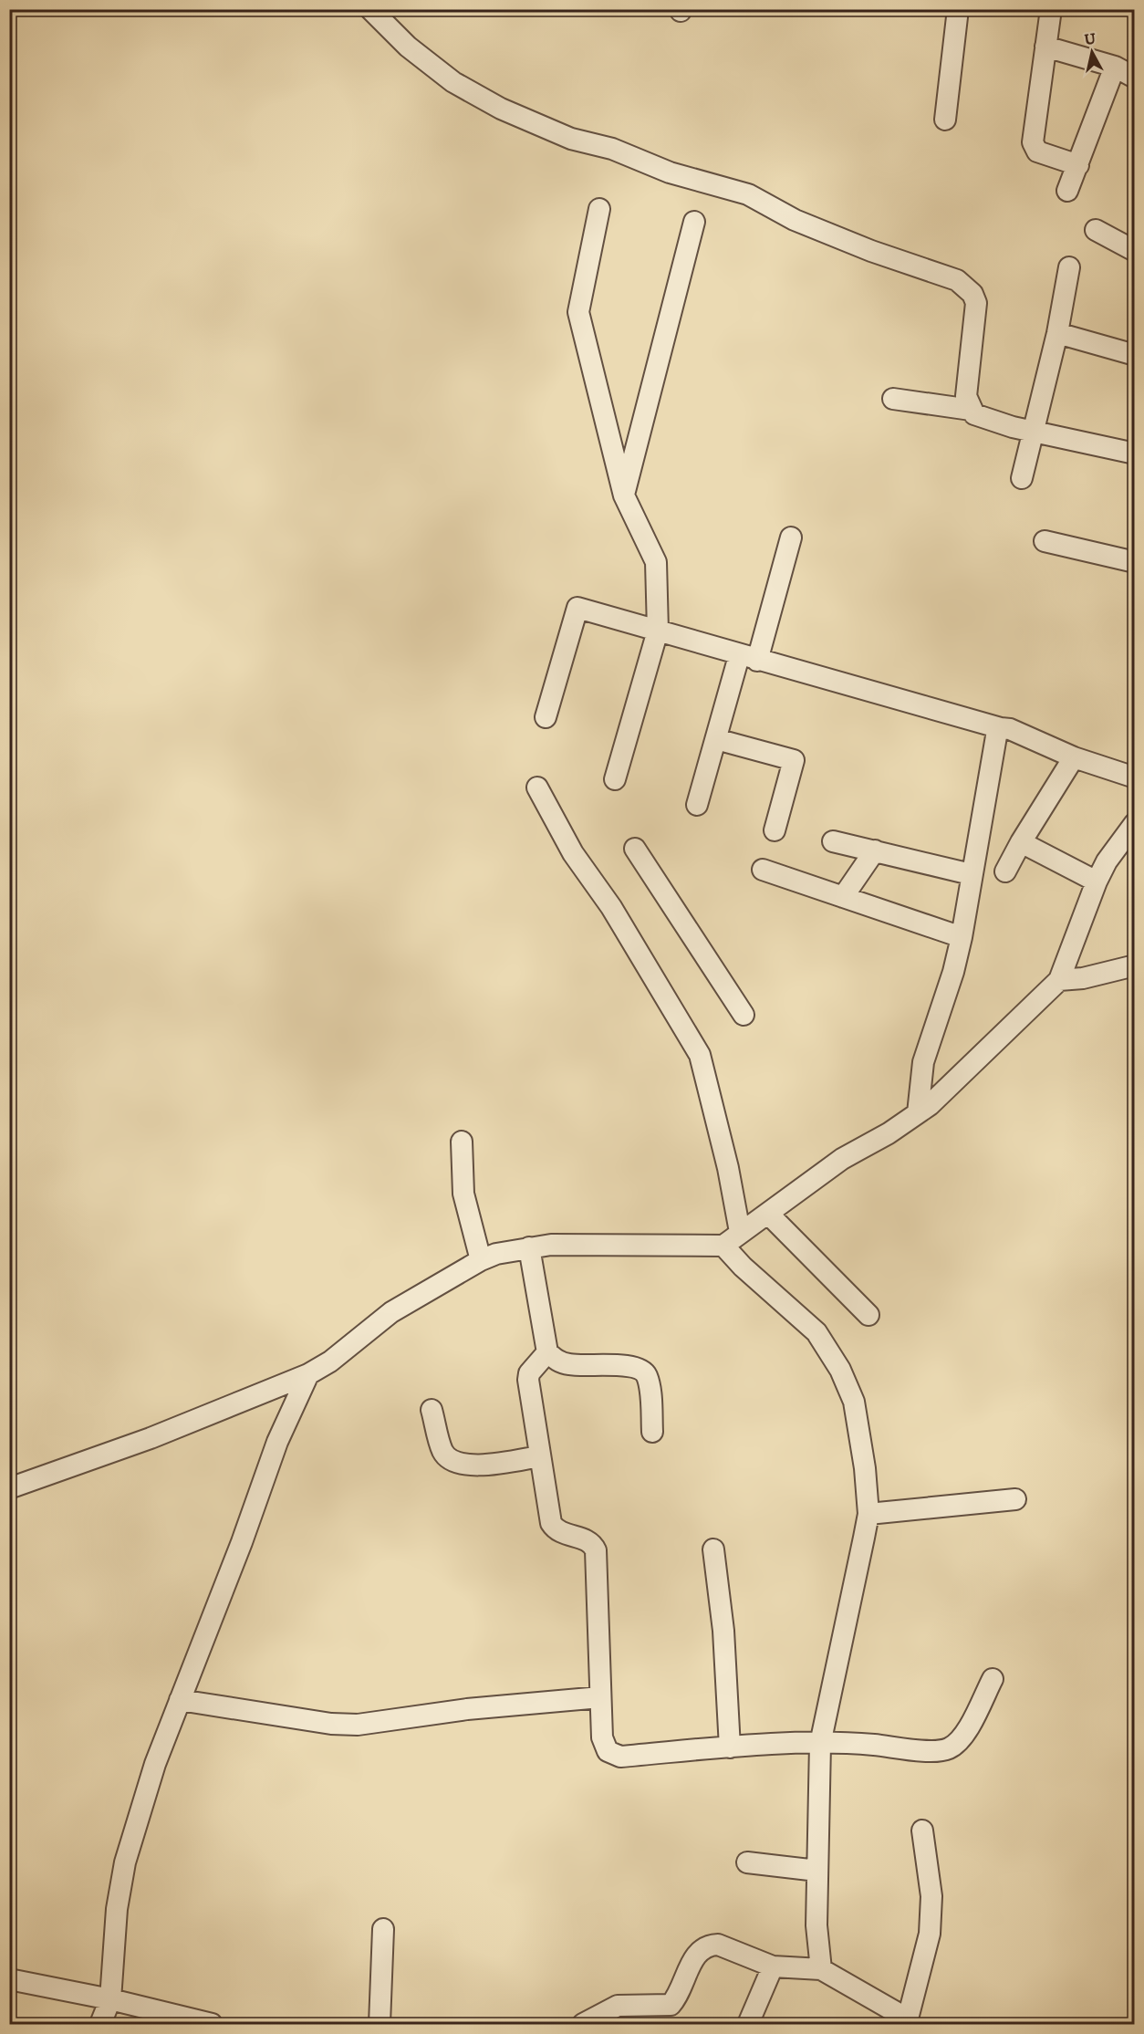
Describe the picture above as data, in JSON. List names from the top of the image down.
{
  "north": "top"
}
